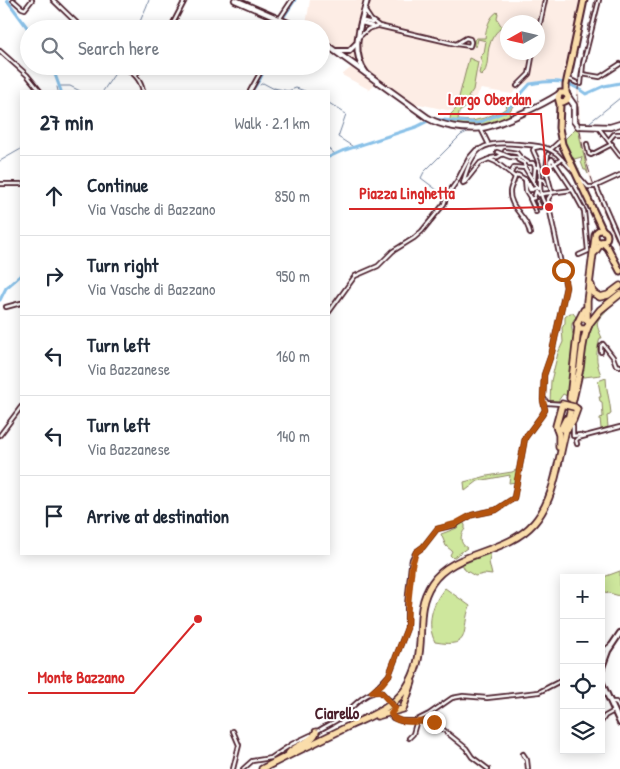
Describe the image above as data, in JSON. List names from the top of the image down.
{
  "districts": ["Ciarello"],
  "places": ["Largo Oberdan", "Piazza Linghetta", "Monte Bazzano"],
  "north": "left",
  "page": {
    "search": "Search here",
    "heading": ["27 min", "Walk · 2.1 km"],
    "list": [
      ["Continue", "Via Vasche di Bazzano", "850 m"],
      ["Turn right", "Via Vasche di Bazzano", "950 m"],
      ["Turn left", "Via Bazzanese", "160 m"],
      ["Turn left", "Via Bazzanese", "140 m"],
      "Arrive at destination"
    ],
    "map_buttons": ["+", "−"]
  }
}
